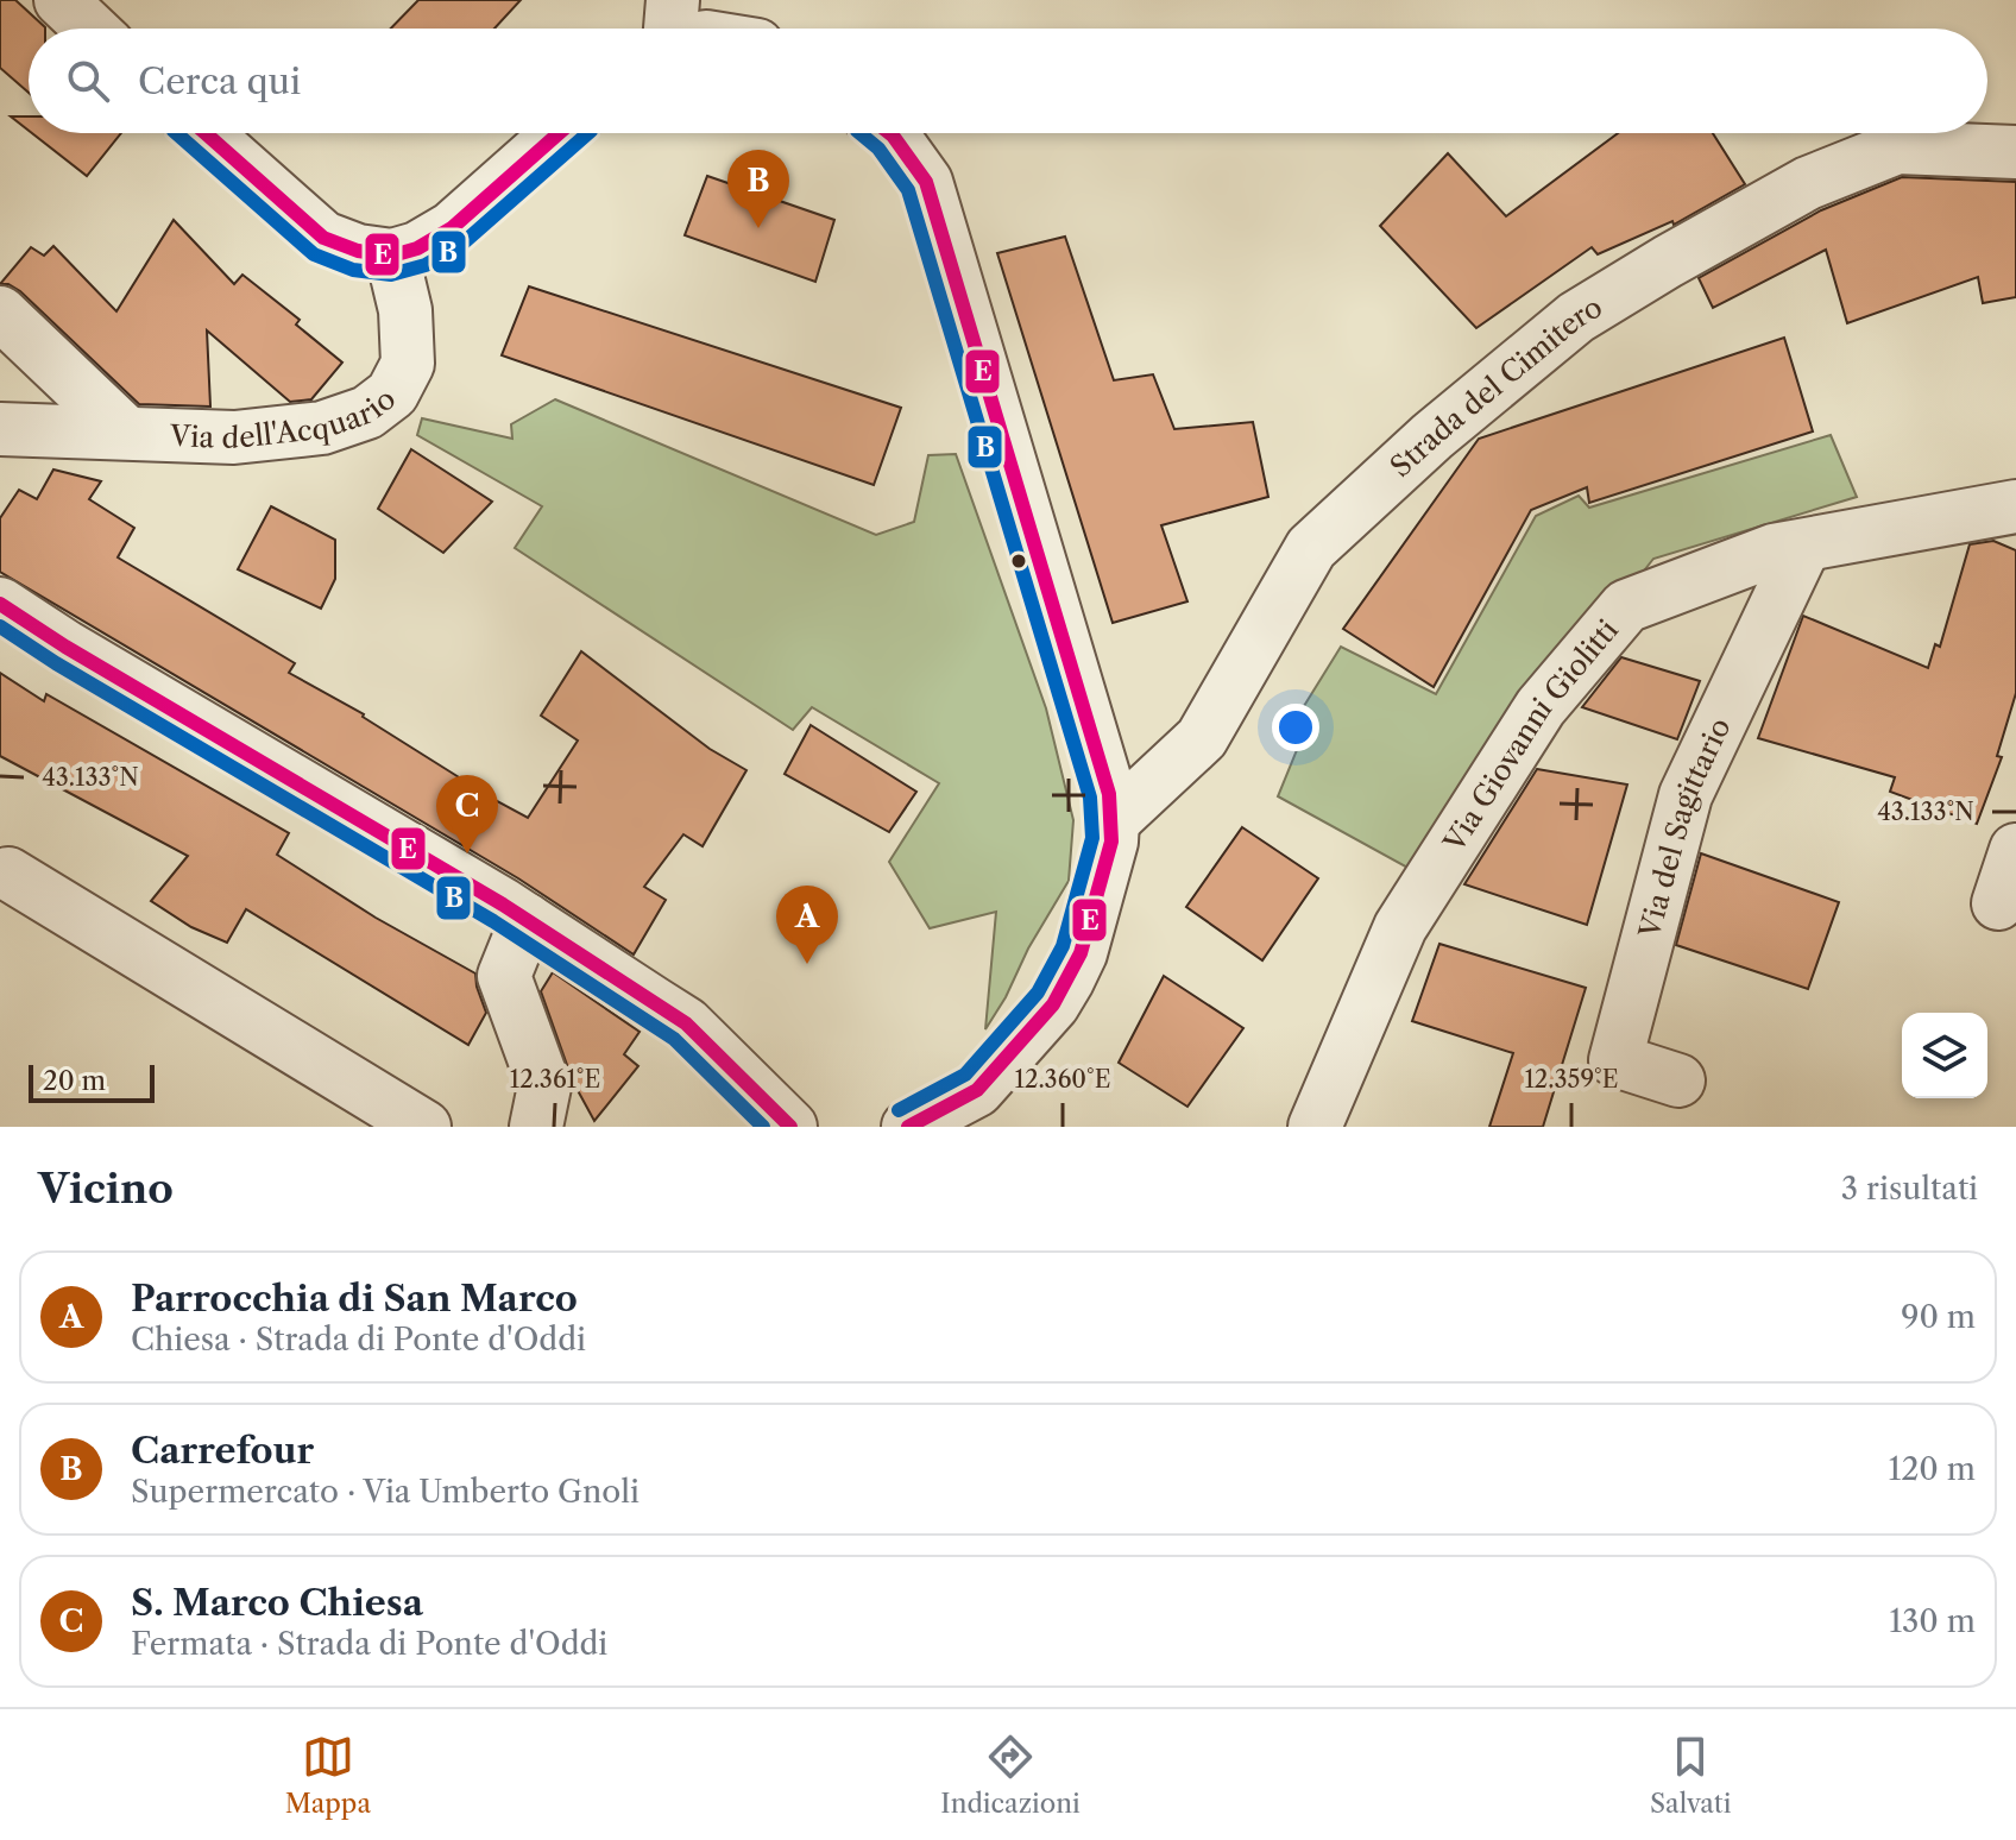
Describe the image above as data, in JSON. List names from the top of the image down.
{
  "streets": {
    "street": [
      "Strada del Cimitero",
      "Via dell'Acquario",
      "Via Giovanni Giolitti",
      "Via del Sagittario"
    ]
  },
  "crossings": [
    ["Via Giovanni Giolitti", "Via del Sagittario"]
  ],
  "lines": ["transit line E", "transit line B"],
  "scale_bar": "20 m",
  "page": {
    "search": "Cerca qui",
    "pins": ["B", "C", "A"],
    "scale": "20 m",
    "heading": ["Vicino", "3 risultati"],
    "list": [
      {
        "mark": "A",
        "name": "Parrocchia di San Marco",
        "note": "Chiesa · Strada di Ponte d'Oddi",
        "value": "90 m"
      },
      {
        "mark": "B",
        "name": "Carrefour",
        "note": "Supermercato · Via Umberto Gnoli",
        "value": "120 m"
      },
      {
        "mark": "C",
        "name": "S. Marco Chiesa",
        "note": "Fermata · Strada di Ponte d'Oddi",
        "value": "130 m"
      }
    ],
    "nav": ["Mappa", "Indicazioni", "Salvati"]
  },
  "coordinates": [
    "43.133°N",
    "12.361°E",
    "12.360°E",
    "12.359°E"
  ]
}
